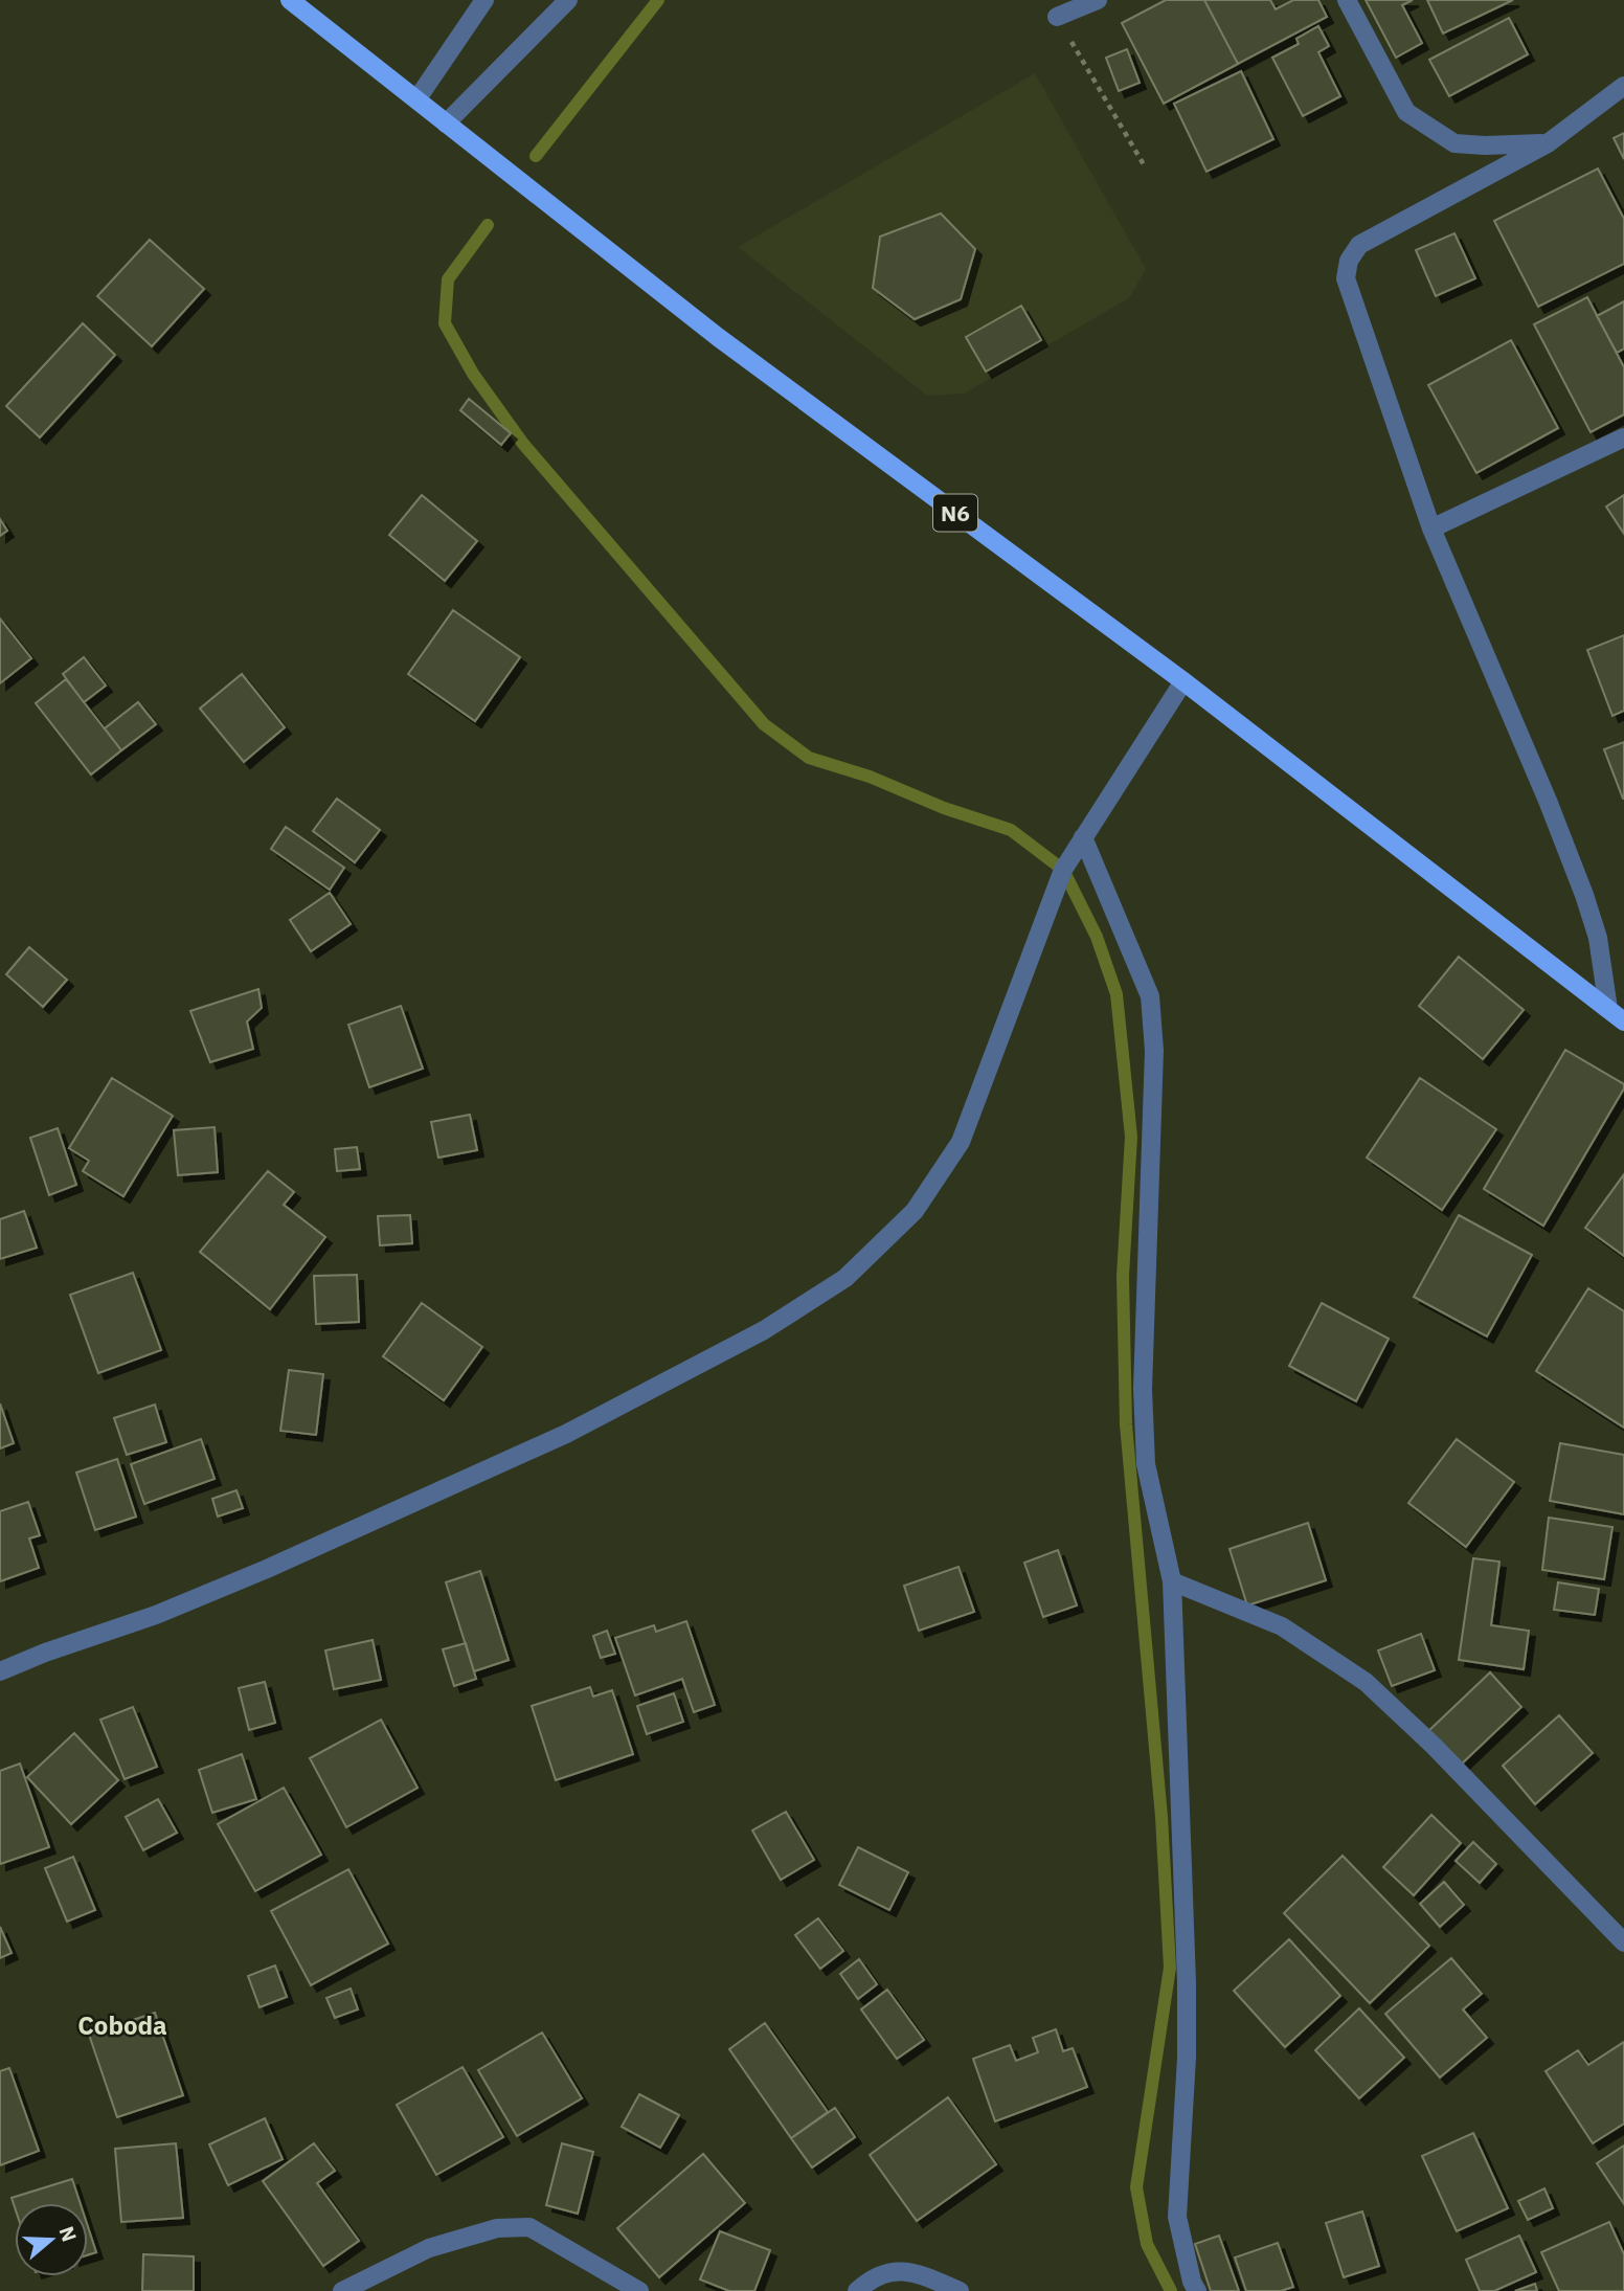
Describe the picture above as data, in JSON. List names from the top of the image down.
{
  "streets": {
    "main road": ["N6"]
  },
  "districts": ["Coboda"],
  "north": "right"
}
